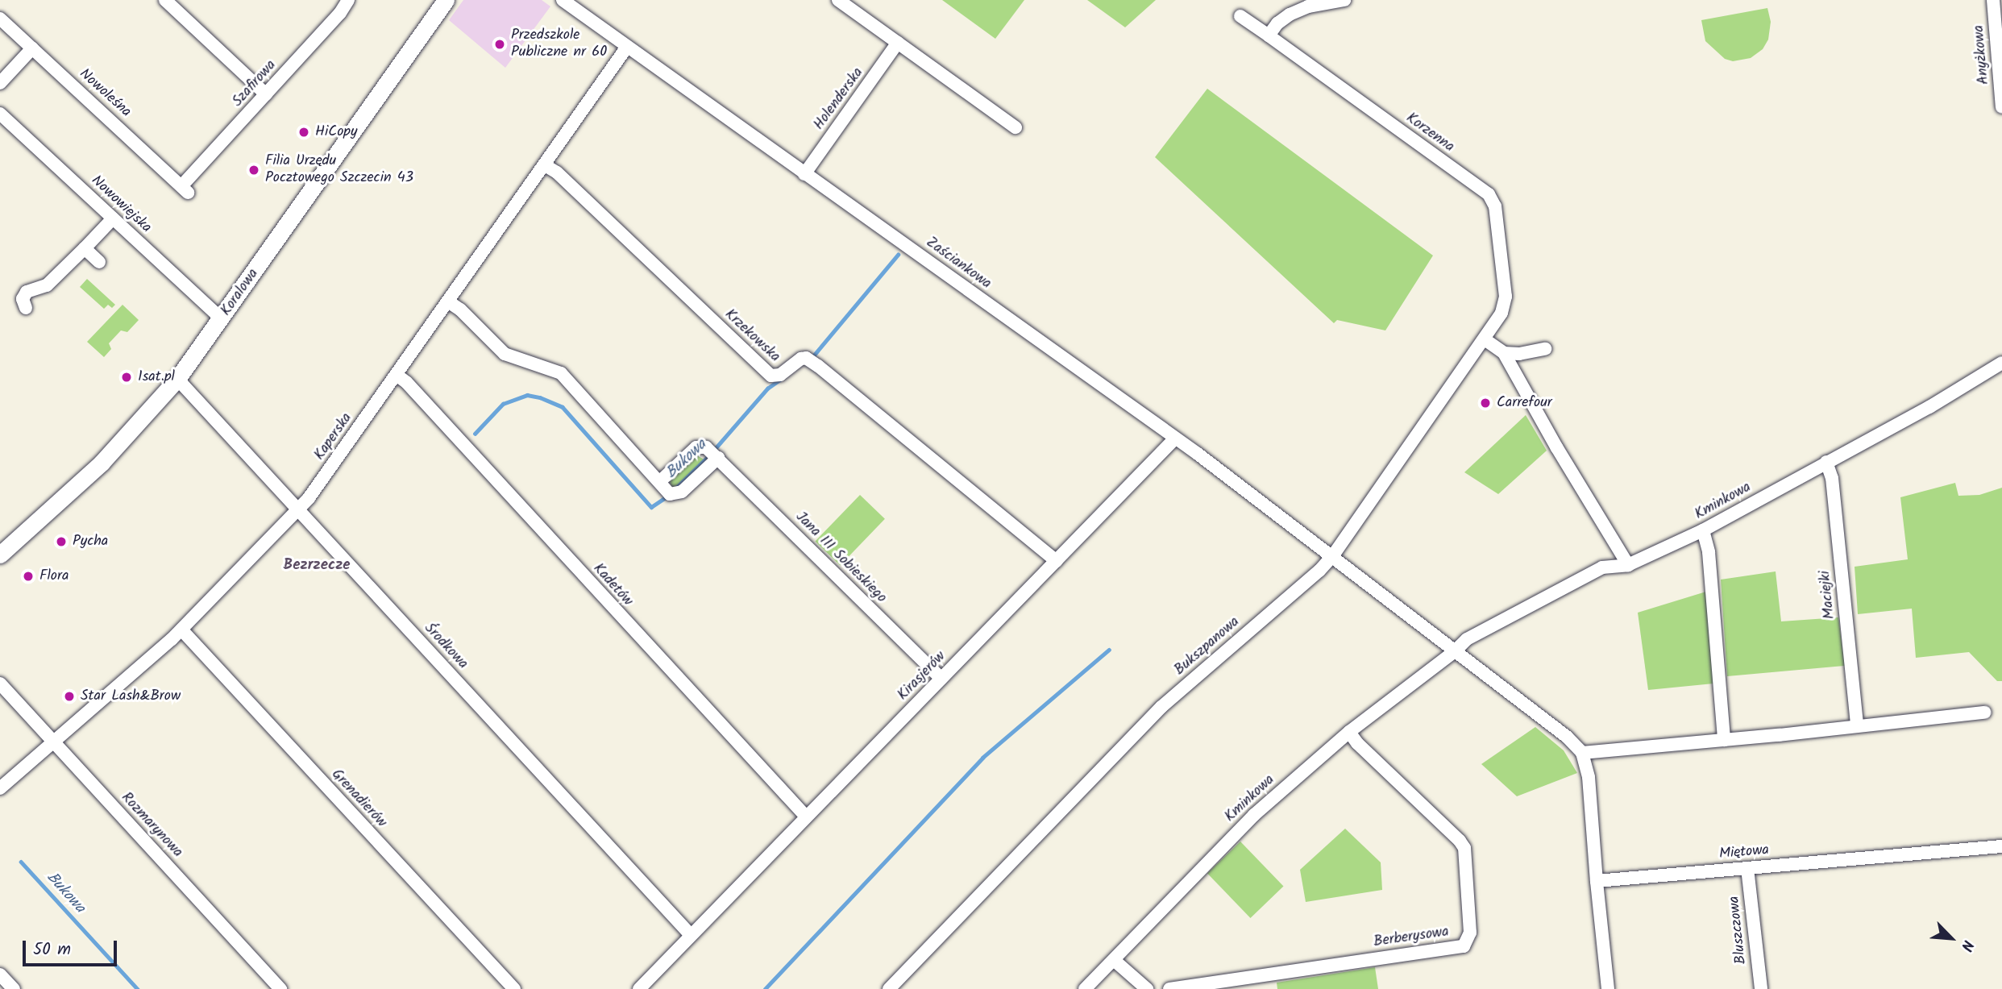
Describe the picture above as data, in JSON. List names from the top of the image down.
{
  "streets": {
    "street": [
      "Anyżkowa",
      "Szafirowa",
      "Nowoleśna",
      "Holenderska",
      "Korzenna",
      "Nowowiejska",
      "Zaściankowa",
      "Koralowa",
      "Krzekowska",
      "Kaperska",
      "Kminkowa",
      "Jana III Sobieskiego",
      "Kadetów",
      "Maciejki",
      "Środkowa",
      "Bukszpanowa",
      "Kirasjerów",
      "Grenadierów",
      "Rozmarynowa",
      "Miętowa",
      "Bluszczowa",
      "Berberysowa"
    ]
  },
  "crossings": [
    ["Szafirowa", "Nowoleśna"],
    ["Holenderska", "Zaściankowa"],
    ["Korzenna", "Bukszpanowa"],
    ["Nowowiejska", "Koralowa"],
    ["Zaściankowa", "Kaperska"],
    ["Zaściankowa", "Bukszpanowa"],
    ["Zaściankowa", "Kirasjerów"],
    ["Koralowa", "Środkowa"],
    ["Krzekowska", "Kaperska"],
    ["Krzekowska", "Kirasjerów"],
    ["Kaperska", "Kadetów"],
    ["Kaperska", "Środkowa"],
    ["Kaperska", "Grenadierów"],
    ["Kaperska", "Rozmarynowa"],
    ["Kminkowa", "Maciejki"],
    ["Kminkowa", "Berberysowa"],
    ["Jana III Sobieskiego", "Kirasjerów"],
    ["Kadetów", "Kirasjerów"],
    ["Środkowa", "Kirasjerów"],
    ["Miętowa", "Bluszczowa"]
  ],
  "districts": ["Bezrzecze"],
  "water": ["Bukowa"],
  "places": [
    "Przedszkole Publiczne nr 60",
    "HiCopy",
    "Filia Urzędu Pocztowego Szczecin 43",
    "1sat.pl",
    "Carrefour",
    "Pycha",
    "Flora",
    "Star Lash&Brow"
  ],
  "scale_bar": "50 m",
  "north": "bottom right"
}
